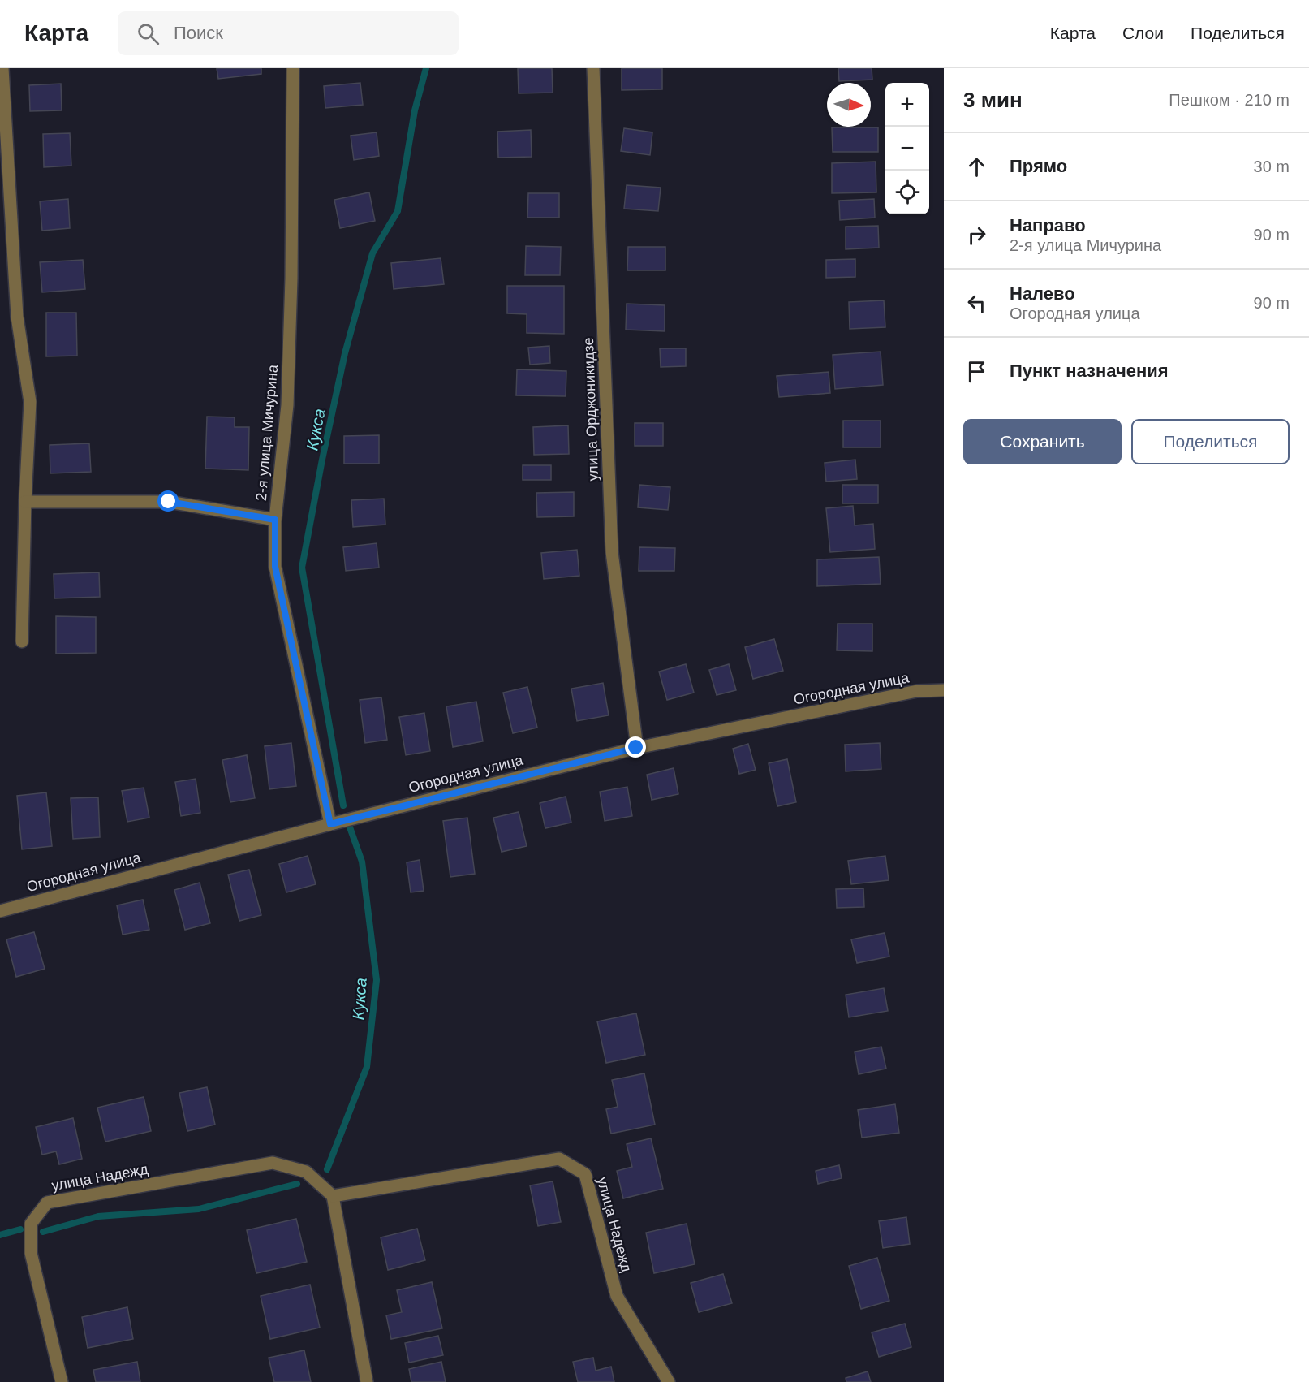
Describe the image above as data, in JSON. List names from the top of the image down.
{
  "streets": {
    "street": [
      "улица Орджоникидзе",
      "2-я улица Мичурина",
      "Огородная улица",
      "улица Надежд"
    ]
  },
  "crossings": [
    ["улица Орджоникидзе", "Огородная улица"],
    ["2-я улица Мичурина", "Огородная улица"]
  ],
  "water": ["Кукса"],
  "north": "right",
  "page": {
    "header": "Карта",
    "search": "Поиск",
    "nav": ["Карта", "Слои", "Поделиться"],
    "heading": ["3 мин", "Пешком · 210 m"],
    "map_buttons": ["+", "−"],
    "list": [
      ["Прямо", "30 m"],
      ["Направо", "2-я улица Мичурина", "90 m"],
      ["Налево", "Огородная улица", "90 m"],
      "Пункт назначения"
    ],
    "buttons": ["Сохранить", "Поделиться"]
  }
}
